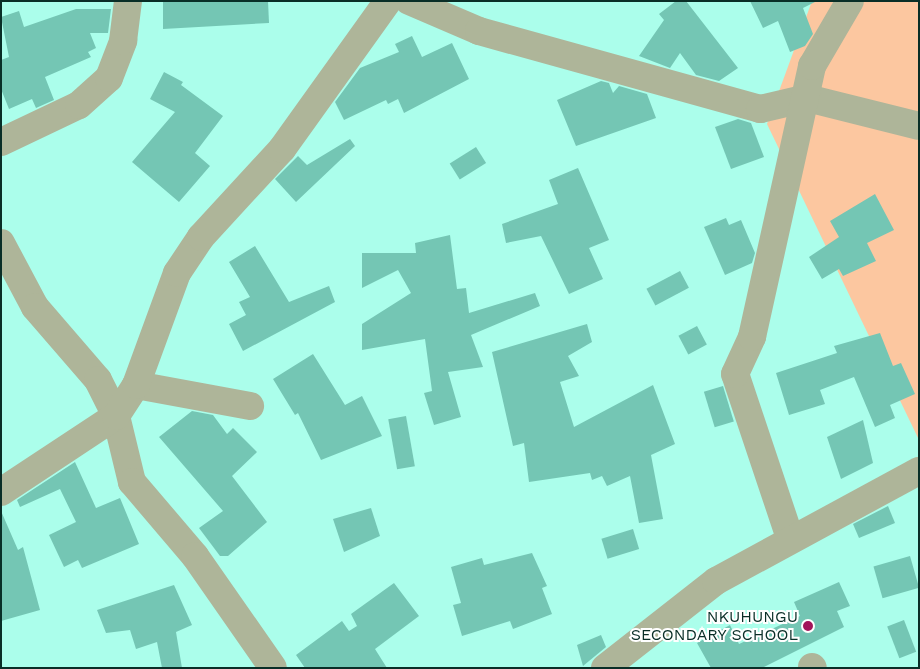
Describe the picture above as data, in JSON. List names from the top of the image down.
{
  "places": ["NKUHUNGU SECONDARY SCHOOL"]
}
